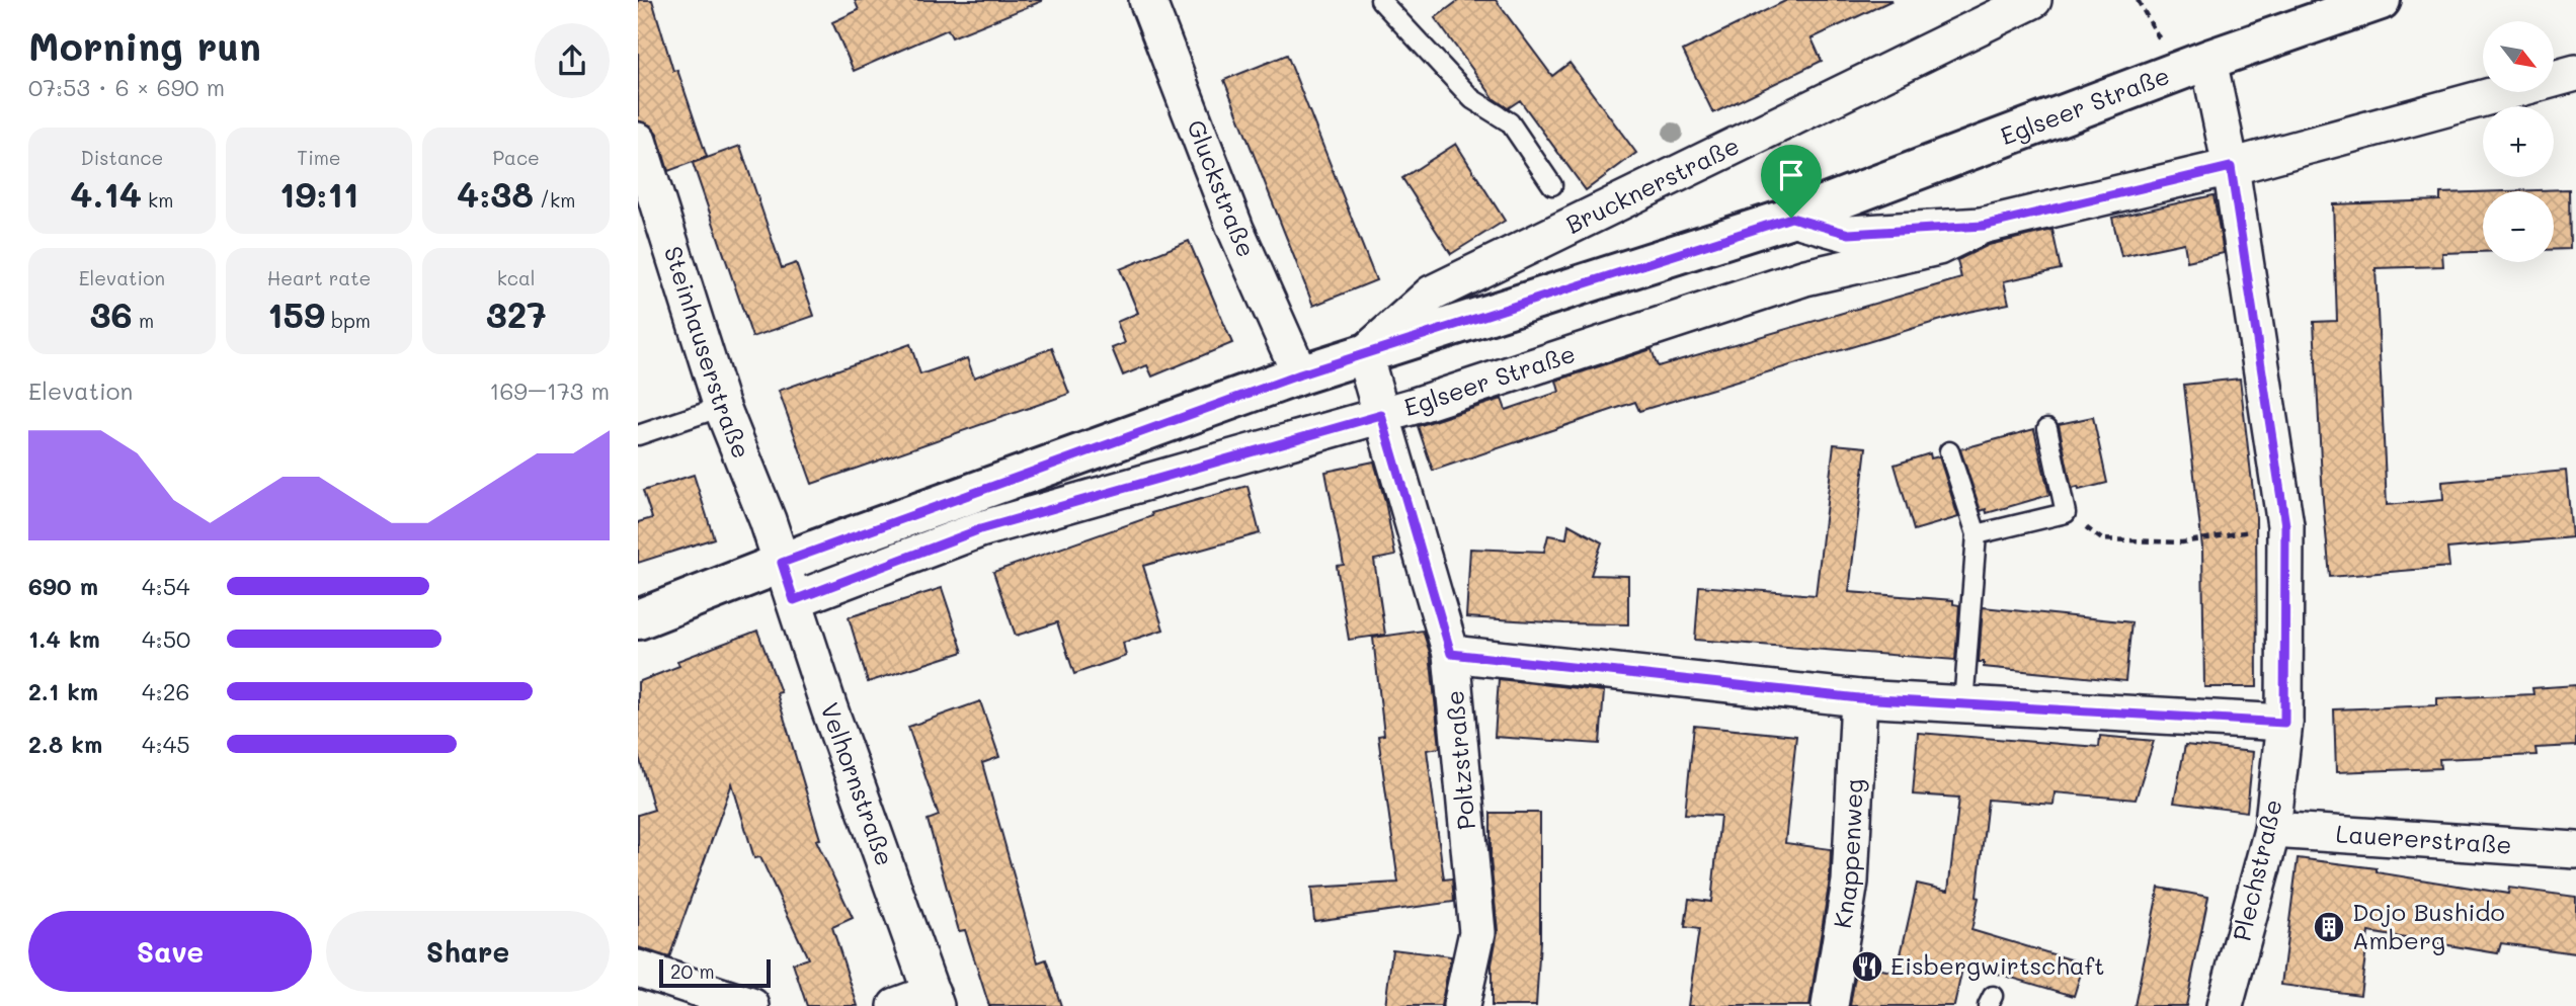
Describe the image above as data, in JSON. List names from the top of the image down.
{
  "streets": {
    "street": [
      "Eglseer Straße",
      "Brucknerstraße",
      "Gluckstraße",
      "Steinhauserstraße",
      "Poltzstraße",
      "Velhornstraße",
      "Lauererstraße",
      "Knappenweg",
      "Plechstraße"
    ]
  },
  "crossings": [
    ["Eglseer Straße", "Brucknerstraße"],
    ["Eglseer Straße", "Gluckstraße"],
    ["Eglseer Straße", "Steinhauserstraße"],
    ["Eglseer Straße", "Poltzstraße"],
    ["Eglseer Straße", "Velhornstraße"],
    ["Eglseer Straße", "Plechstraße"],
    ["Brucknerstraße", "Poltzstraße"],
    ["Steinhauserstraße", "Velhornstraße"],
    ["Lauererstraße", "Plechstraße"]
  ],
  "places": {
    "building": ["Dojo Bushido Amberg"],
    "restaurant": ["Eisbergwirtschaft"]
  },
  "scale_bar": "20 m",
  "north": "bottom right",
  "page": {
    "heading": ["Morning run", "07:53 · 6 × 690 m"],
    "map_buttons": ["+", "−"],
    "stats": [
      ["Distance", "4.14 km"],
      ["Time", "19:11"],
      ["Pace", "4:38 /km"],
      ["Elevation", "36 m"],
      ["Heart rate", "159 bpm"],
      ["kcal", "327"]
    ],
    "chart": ["Elevation", "169–173 m"],
    "list": [
      {
        "name": "690 m",
        "note": "4:54"
      },
      {
        "name": "1.4 km",
        "note": "4:50"
      },
      {
        "name": "2.1 km",
        "note": "4:26"
      },
      {
        "name": "2.8 km",
        "note": "4:45"
      }
    ],
    "buttons": ["Save", "Share"],
    "scale": "20 m"
  }
}
